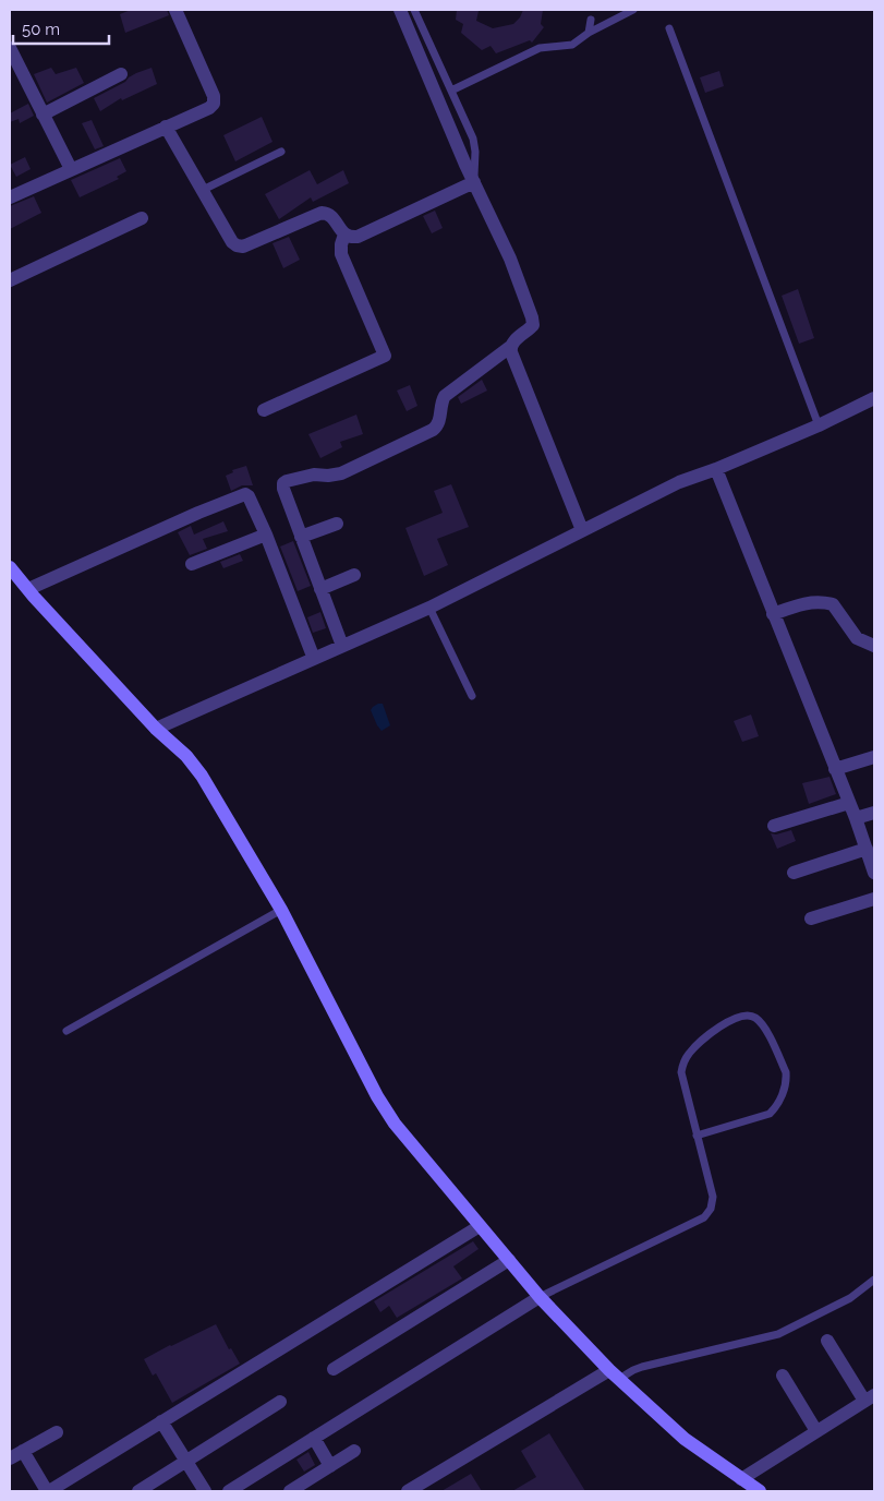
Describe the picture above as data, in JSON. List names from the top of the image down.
{
  "scale_bar": "50 m"
}
